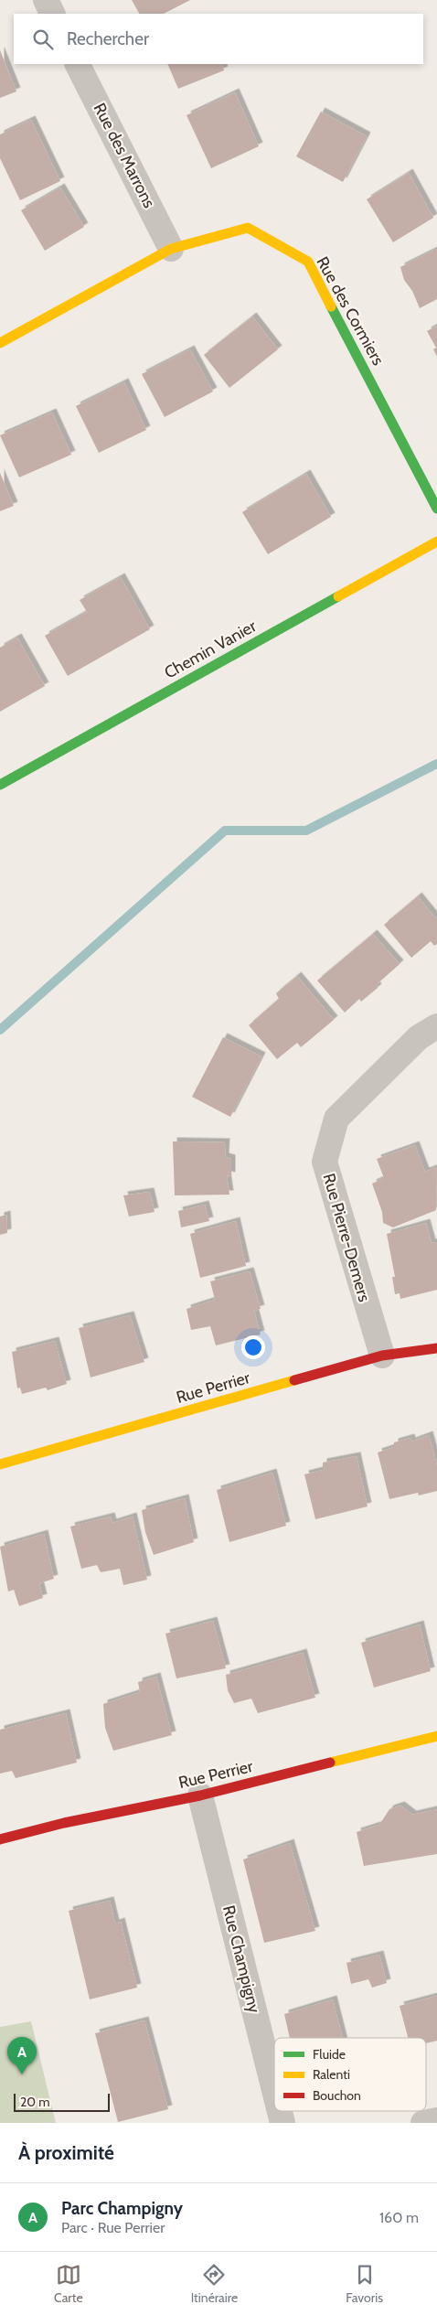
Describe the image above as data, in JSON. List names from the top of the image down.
{
  "streets": {
    "street": [
      "Rue des Marrons",
      "Rue des Cormiers",
      "Chemin Vanier",
      "Rue Pierre-Demers",
      "Rue Perrier",
      "Rue Champigny"
    ]
  },
  "crossings": [
    ["Rue des Marrons", "Rue des Cormiers"],
    ["Rue Pierre-Demers", "Rue Perrier"],
    ["Rue Perrier", "Rue Champigny"]
  ],
  "legend": ["Fluide", "Ralenti", "Bouchon"],
  "scale_bar": "20 m",
  "page": {
    "search": "Rechercher",
    "pins": "A",
    "scale": "20 m",
    "heading": "À proximité",
    "list": [
      {
        "mark": "A",
        "name": "Parc Champigny",
        "note": "Parc · Rue Perrier",
        "value": "160 m"
      }
    ],
    "nav": ["Carte", "Itinéraire", "Favoris"]
  }
}
